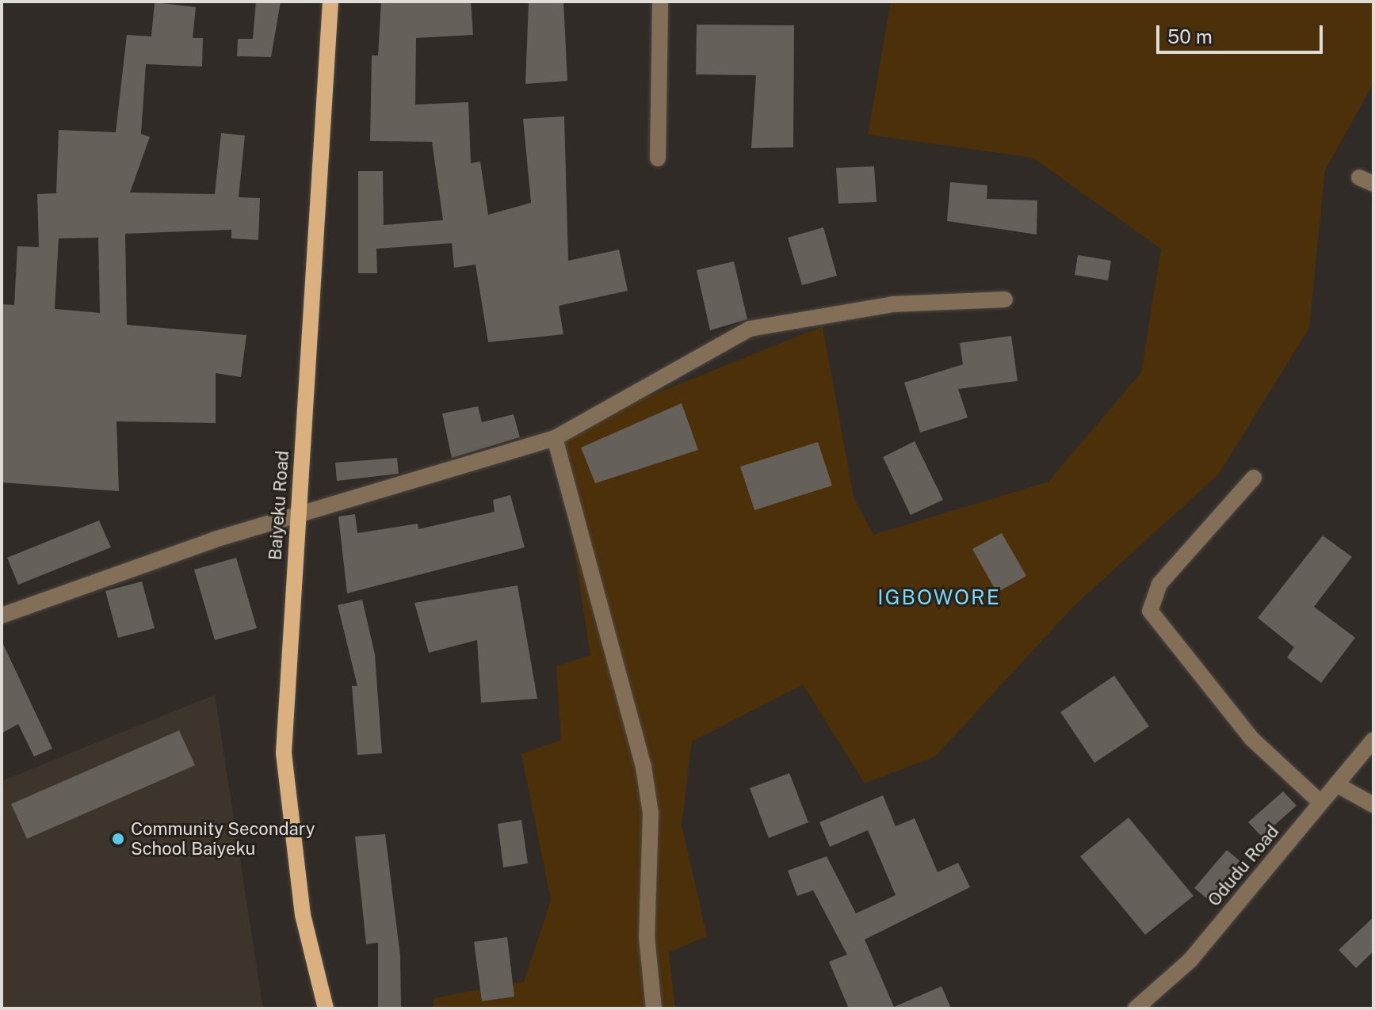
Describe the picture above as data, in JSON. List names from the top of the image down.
{
  "streets": {
    "main road": ["Baiyeku Road"],
    "street": ["Odudu Road"]
  },
  "districts": ["IGBOWORE"],
  "places": ["Community Secondary School Baiyeku"],
  "scale_bar": "50 m"
}
